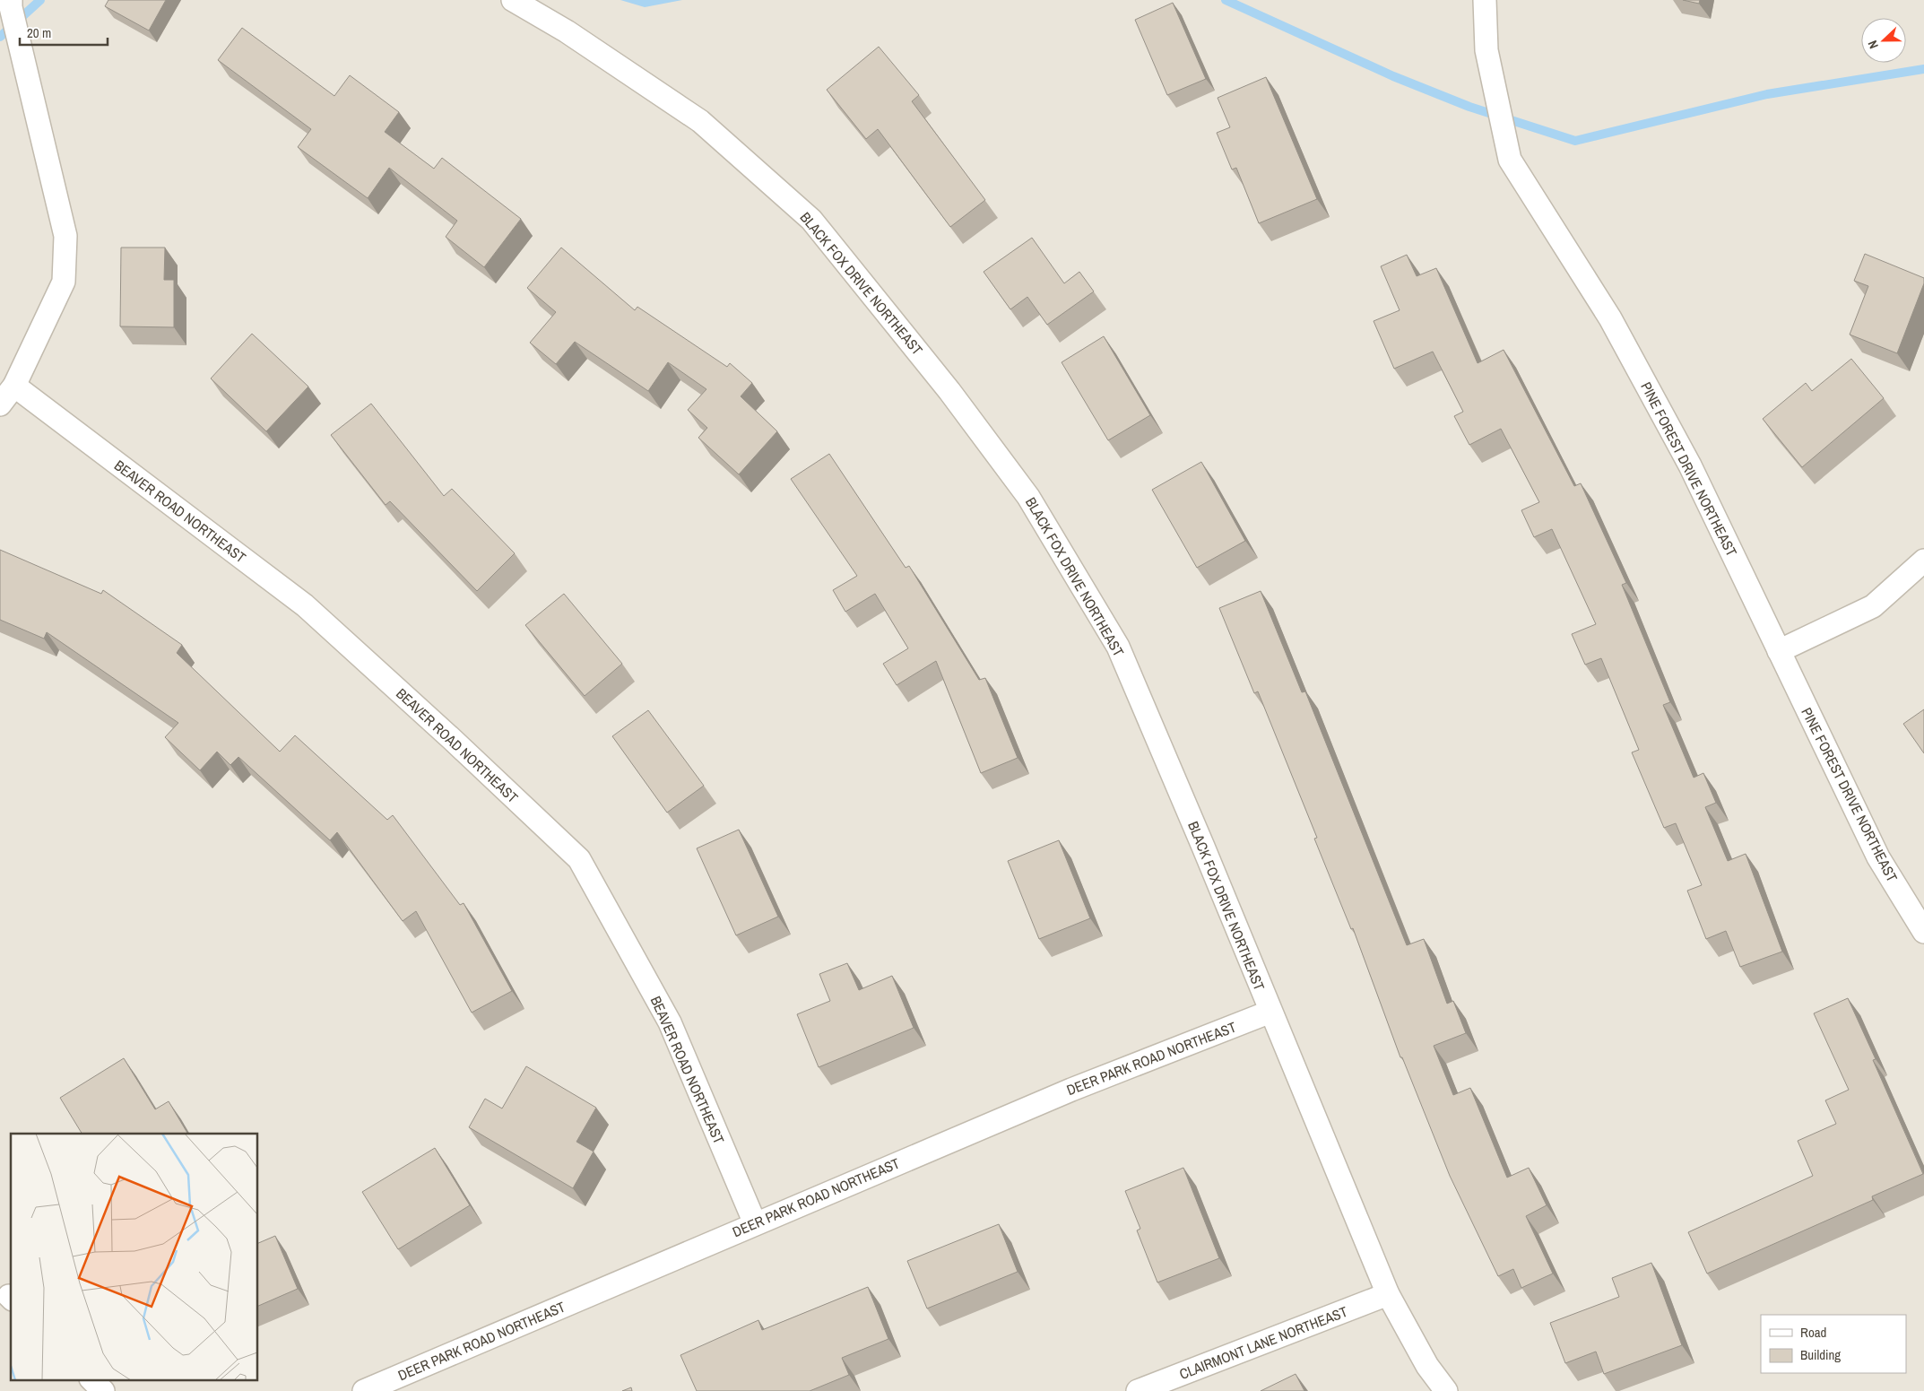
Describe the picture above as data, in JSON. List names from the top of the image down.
{
  "streets": {
    "street": [
      "BLACK FOX DRIVE NORTHEAST",
      "PINE FOREST DRIVE NORTHEAST",
      "BEAVER ROAD NORTHEAST",
      "DEER PARK ROAD NORTHEAST",
      "CLAIRMONT LANE NORTHEAST"
    ]
  },
  "crossings": [
    ["BLACK FOX DRIVE NORTHEAST", "DEER PARK ROAD NORTHEAST"],
    ["BLACK FOX DRIVE NORTHEAST", "CLAIRMONT LANE NORTHEAST"],
    ["BEAVER ROAD NORTHEAST", "DEER PARK ROAD NORTHEAST"]
  ],
  "legend": ["Road", "Building"],
  "scale_bar": "20 m",
  "north": "left"
}
